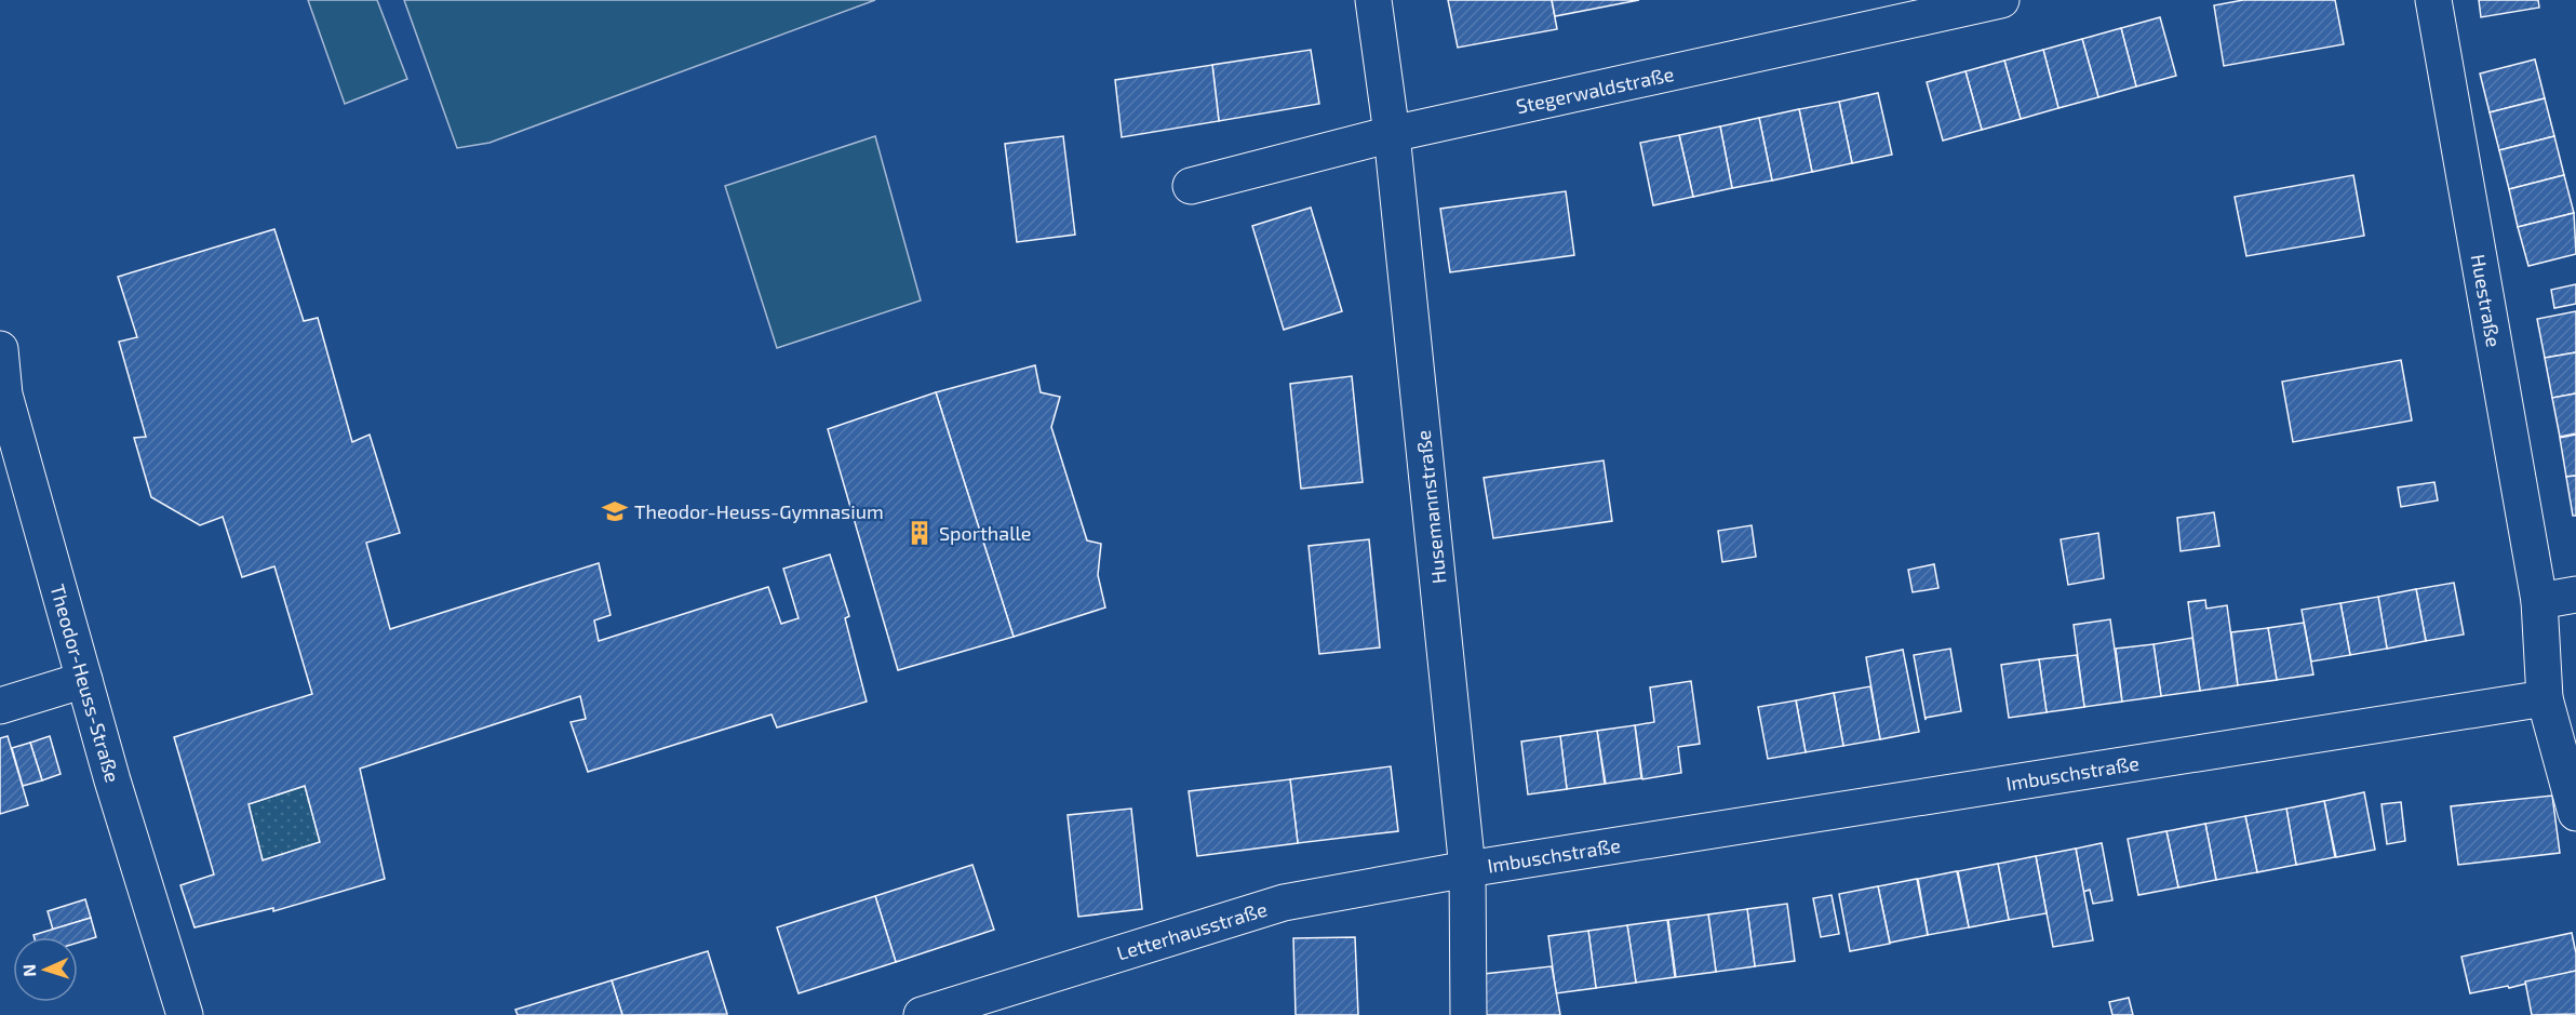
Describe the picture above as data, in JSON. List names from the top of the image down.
{
  "streets": {
    "street": [
      "Stegerwaldstraße",
      "Huestraße",
      "Husemannstraße",
      "Theodor-Heuss-Straße",
      "Imbuschstraße",
      "Letterhausstraße"
    ]
  },
  "crossings": [
    ["Stegerwaldstraße", "Husemannstraße"],
    ["Husemannstraße", "Imbuschstraße"],
    ["Husemannstraße", "Letterhausstraße"],
    ["Imbuschstraße", "Letterhausstraße"]
  ],
  "places": {
    "school or university": ["Theodor-Heuss-Gymnasium"],
    "building": ["Sporthalle"]
  },
  "north": "left"
}
